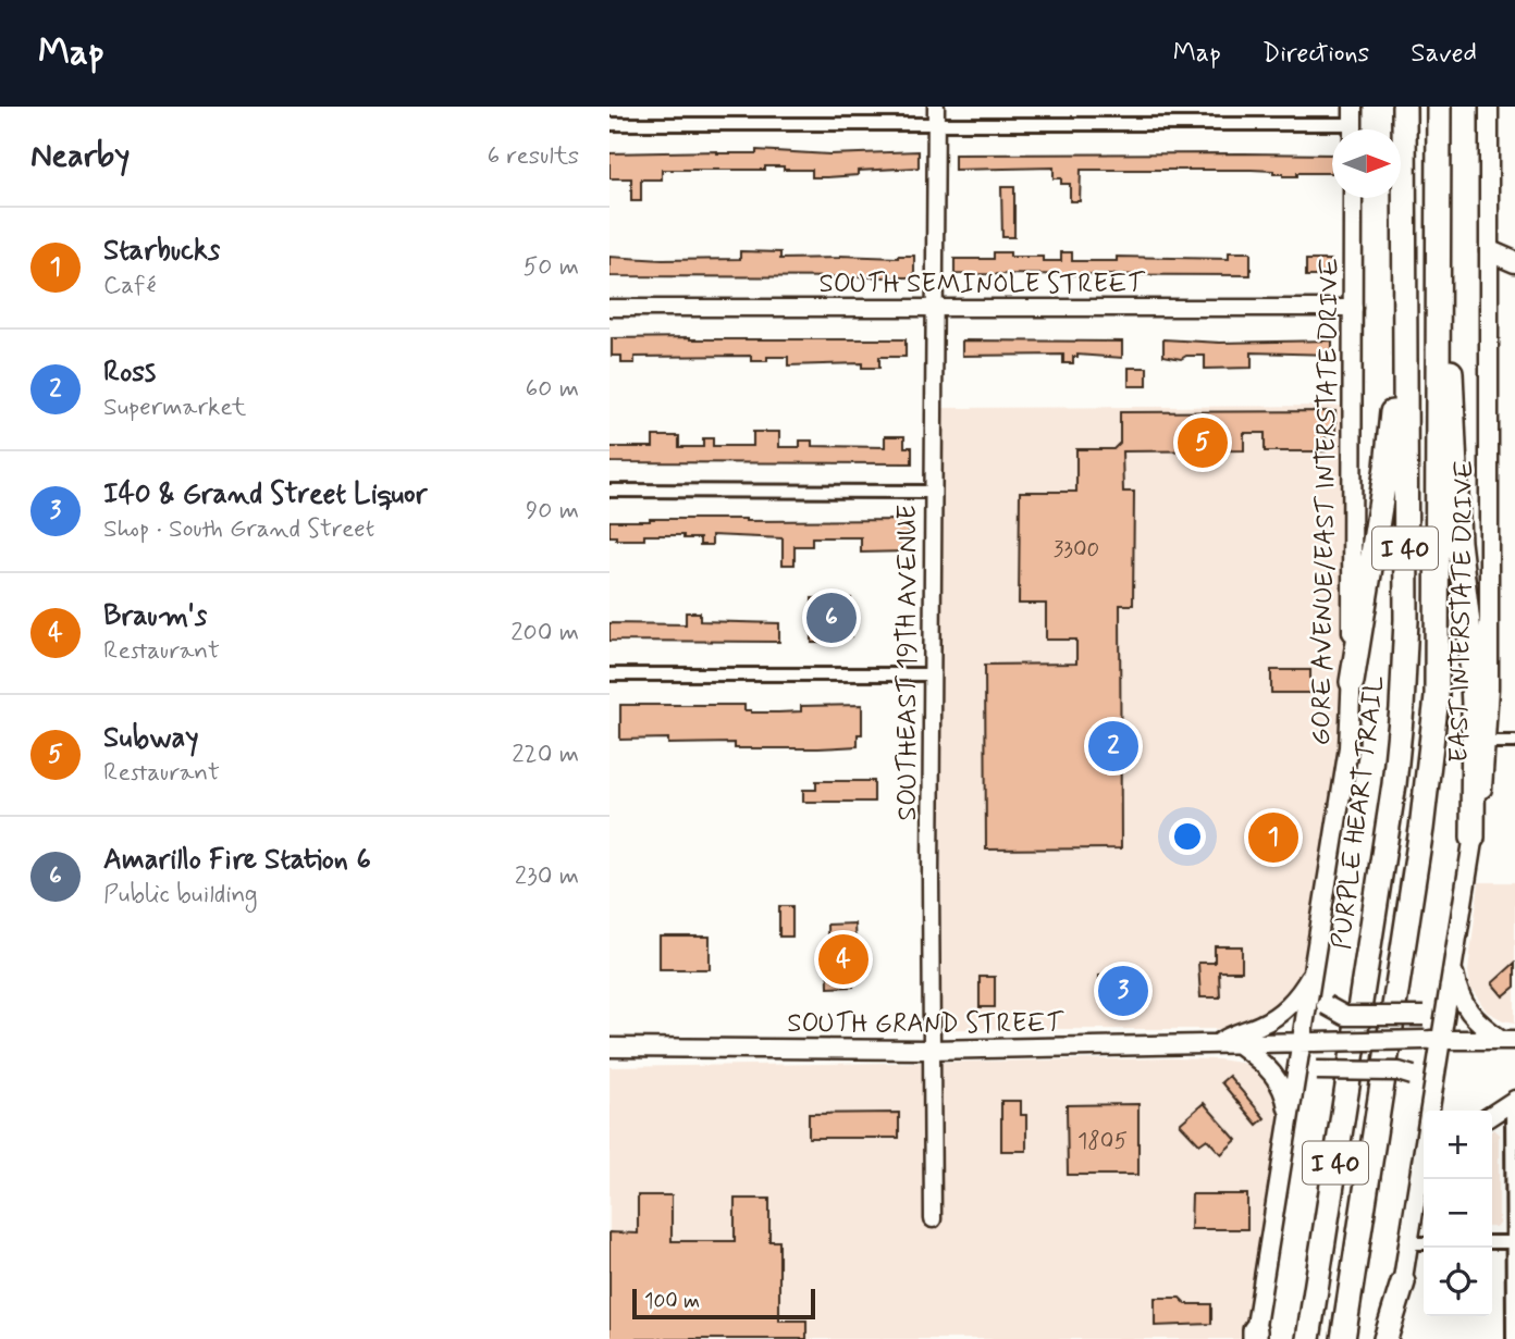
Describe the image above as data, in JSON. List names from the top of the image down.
{
  "streets": {
    "highway": ["I 40", "PURPLE HEART TRAIL"],
    "main road": ["GORE AVENUE/EAST INTERSTATE DRIVE", "EAST INTERSTATE DRIVE", "SOUTH GRAND STREET"],
    "street": ["SOUTH SEMINOLE STREET", "SOUTHEAST 19TH AVENUE"]
  },
  "crossings": [
    ["SOUTH SEMINOLE STREET", "GORE AVENUE/EAST INTERSTATE DRIVE"],
    ["SOUTH SEMINOLE STREET", "SOUTHEAST 19TH AVENUE"],
    ["GORE AVENUE/EAST INTERSTATE DRIVE", "SOUTH GRAND STREET"],
    ["EAST INTERSTATE DRIVE", "SOUTH GRAND STREET"],
    ["SOUTHEAST 19TH AVENUE", "SOUTH GRAND STREET"]
  ],
  "house_numbers": ["3300", "1805"],
  "scale_bar": "100 m",
  "north": "right",
  "page": {
    "header": "Map",
    "nav": ["Map", "Directions", "Saved"],
    "heading": ["Nearby", "6 results"],
    "list": [
      {
        "mark": "1",
        "name": "Starbucks",
        "note": "Café",
        "value": "50 m"
      },
      {
        "mark": "2",
        "name": "Ross",
        "note": "Supermarket",
        "value": "60 m"
      },
      {
        "mark": "3",
        "name": "I40 & Grand Street Liquor",
        "note": "Shop · South Grand Street",
        "value": "90 m"
      },
      {
        "mark": "4",
        "name": "Braum's",
        "note": "Restaurant",
        "value": "200 m"
      },
      {
        "mark": "5",
        "name": "Subway",
        "note": "Restaurant",
        "value": "220 m"
      },
      {
        "mark": "6",
        "name": "Amarillo Fire Station 6",
        "note": "Public building",
        "value": "230 m"
      }
    ],
    "pins": [
      "5",
      "6",
      "2",
      "1",
      "4",
      "3"
    ],
    "map_buttons": ["+", "−"],
    "scale": "100 m"
  }
}
